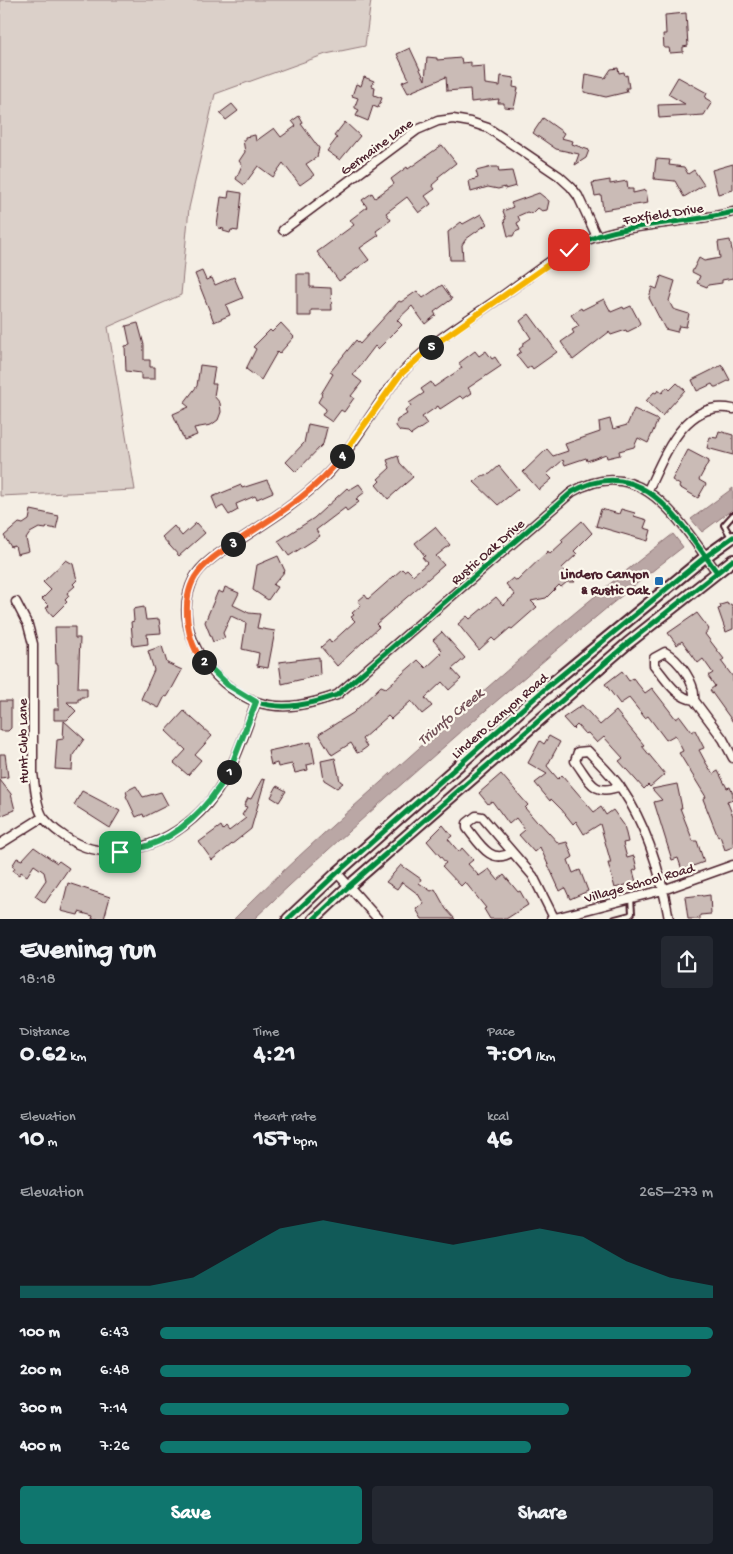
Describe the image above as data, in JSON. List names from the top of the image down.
{
  "streets": {
    "street": [
      "Germaine Lane",
      "Foxfield Drive",
      "Rustic Oak Drive",
      "Lindero Canyon Road",
      "Hunt Club Lane",
      "Village School Road"
    ]
  },
  "crossings": [
    ["Germaine Lane", "Foxfield Drive"],
    ["Foxfield Drive", "Rustic Oak Drive"],
    ["Rustic Oak Drive", "Lindero Canyon Road"]
  ],
  "water": ["Triunfo Creek"],
  "places": {
    "transit": ["Lindero Canyon & Rustic Oak"]
  },
  "page": {
    "pins": [
      "5",
      "4",
      "3",
      "2",
      "1"
    ],
    "heading": ["Evening run", "18:18"],
    "stats": [
      ["Distance", "0.62 km"],
      ["Time", "4:21"],
      ["Pace", "7:01 /km"],
      ["Elevation", "10 m"],
      ["Heart rate", "157 bpm"],
      ["kcal", "46"]
    ],
    "chart": ["Elevation", "265–273 m"],
    "list": [
      {
        "name": "100 m",
        "note": "6:43"
      },
      {
        "name": "200 m",
        "note": "6:48"
      },
      {
        "name": "300 m",
        "note": "7:14"
      },
      {
        "name": "400 m",
        "note": "7:26"
      }
    ],
    "buttons": ["Save", "Share"]
  }
}
